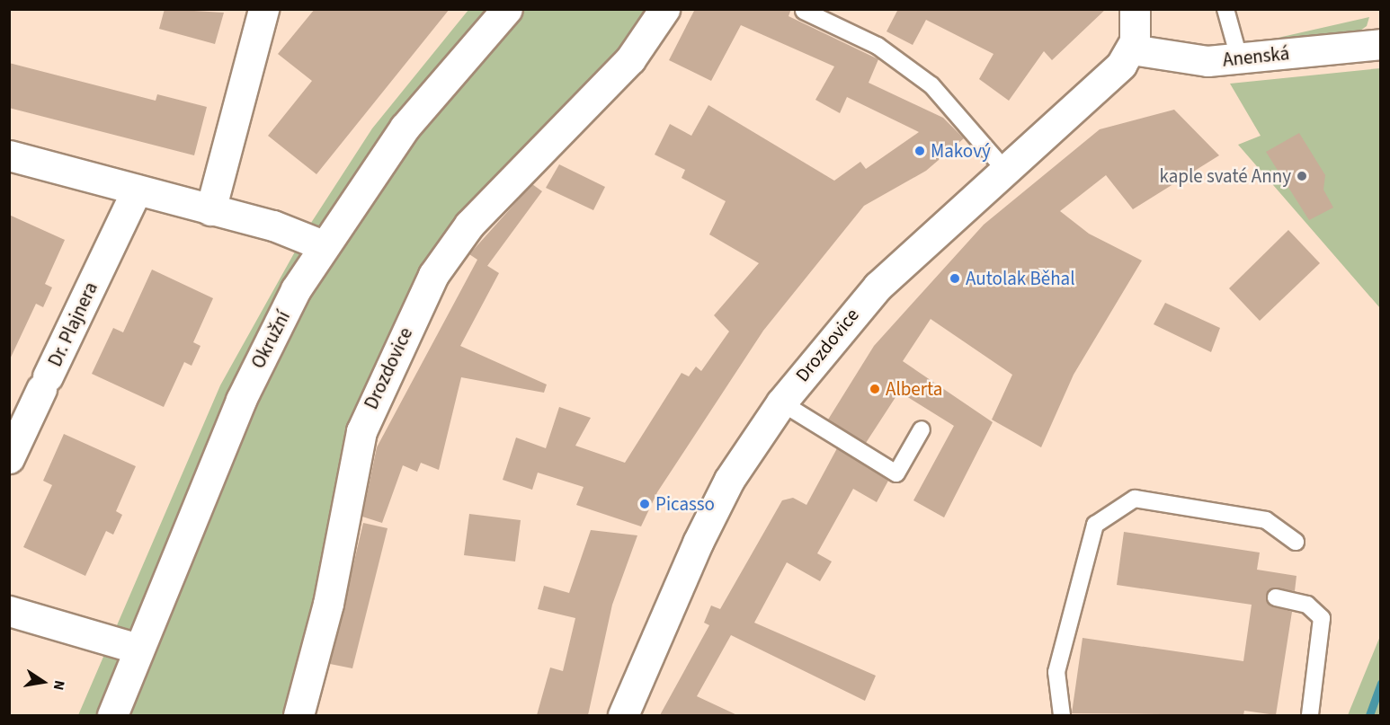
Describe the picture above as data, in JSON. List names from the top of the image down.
{
  "streets": {
    "street": [
      "Anenská",
      "Dr. Plajnera",
      "Okružní",
      "Drozdovice"
    ]
  },
  "crossings": [
    ["Anenská", "Drozdovice"]
  ],
  "places": [
    "Makový",
    "kaple svaté Anny",
    "Autolak Běhal",
    "Alberta",
    "Picasso"
  ],
  "north": "right"
}
